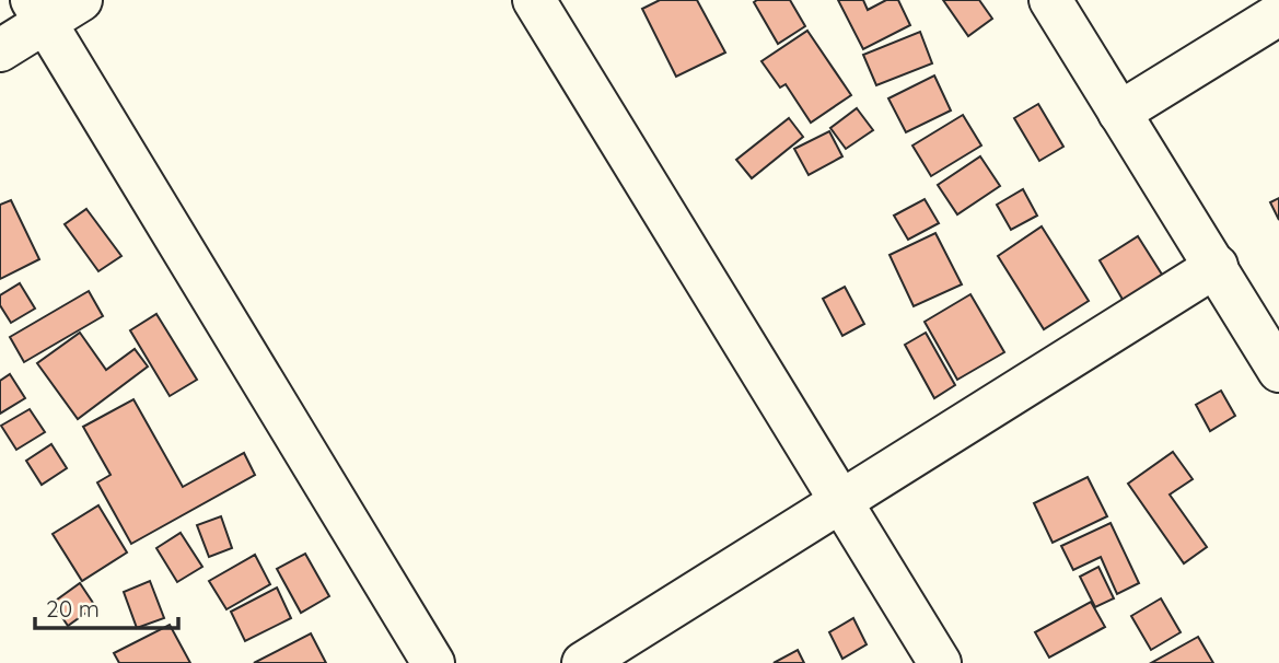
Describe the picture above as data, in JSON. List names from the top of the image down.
{
  "scale_bar": "20 m"
}
